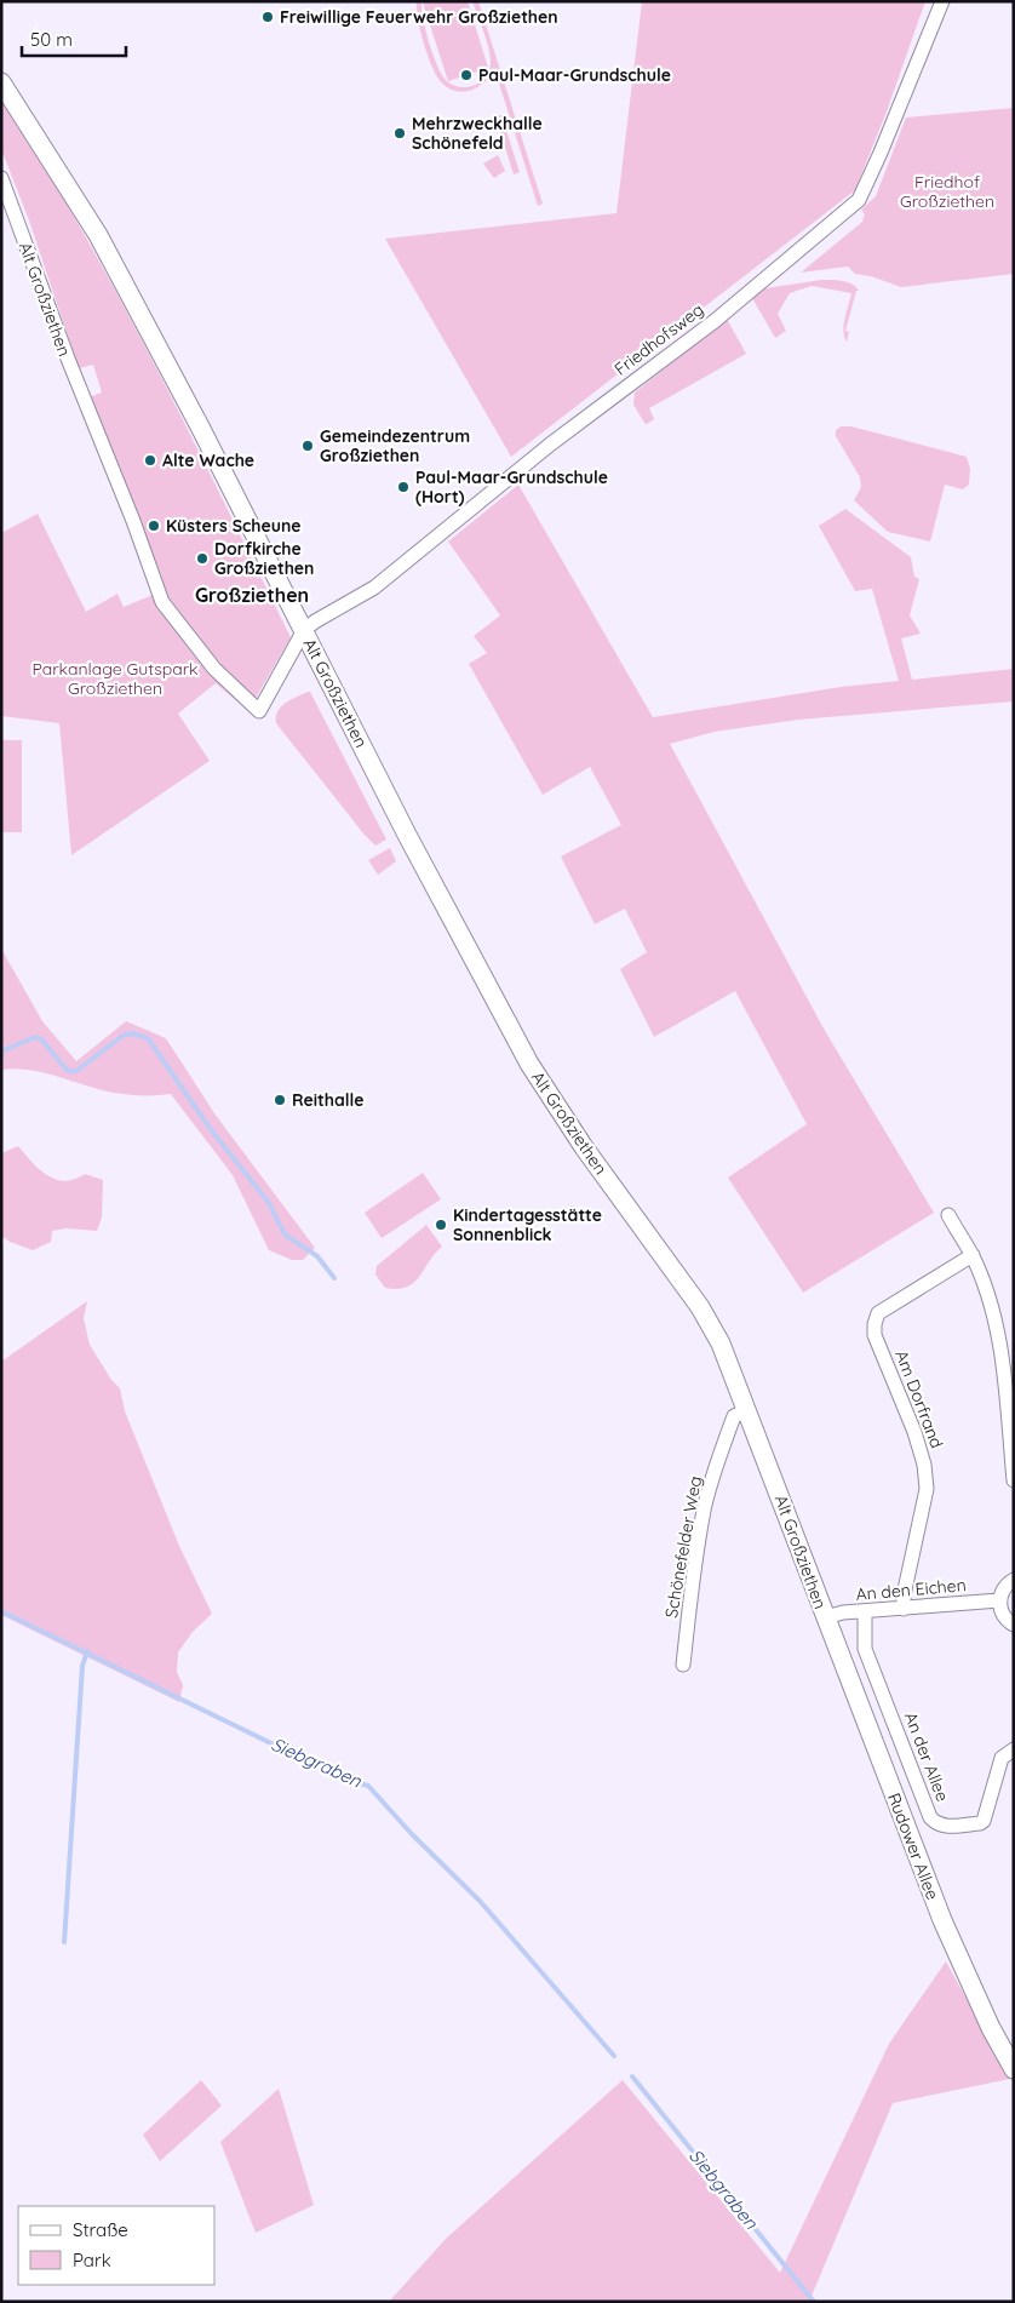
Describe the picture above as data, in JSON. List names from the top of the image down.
{
  "streets": {
    "street": [
      "Alt Großziethen",
      "Friedhofsweg",
      "Am Dorfrand",
      "Schönefelder Weg",
      "An den Eichen",
      "An der Allee",
      "Rudower Allee"
    ]
  },
  "crossings": [
    ["Alt Großziethen", "Friedhofsweg"],
    ["Alt Großziethen", "Schönefelder Weg"],
    ["Alt Großziethen", "An den Eichen"],
    ["Alt Großziethen", "Rudower Allee"],
    ["Am Dorfrand", "An den Eichen"],
    ["An den Eichen", "An der Allee"],
    ["An den Eichen", "Rudower Allee"]
  ],
  "districts": ["Großziethen"],
  "water": ["Siebgraben"],
  "parks": ["Friedhof Großziethen", "Parkanlage Gutspark Großziethen"],
  "places": [
    "Freiwillige Feuerwehr Großziethen",
    "Paul-Maar-Grundschule",
    "Mehrzweckhalle Schönefeld",
    "Gemeindezentrum Großziethen",
    "Alte Wache",
    "Paul-Maar-Grundschule (Hort)",
    "Küsters Scheune",
    "Dorfkirche Großziethen",
    "Reithalle",
    "Kindertagesstätte Sonnenblick"
  ],
  "legend": ["Straße", "Park"],
  "scale_bar": "50 m"
}
